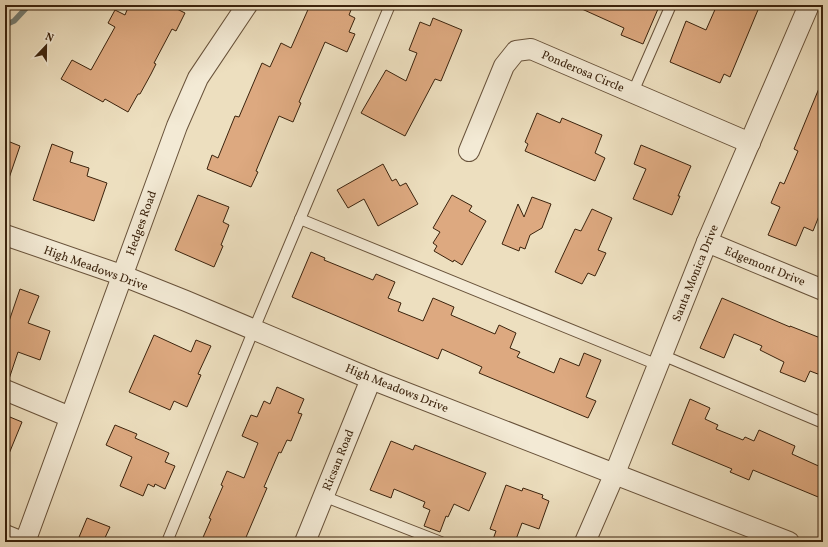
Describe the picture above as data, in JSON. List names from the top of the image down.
{
  "streets": {
    "street": [
      "Ponderosa Circle",
      "Hedges Road",
      "Edgemont Drive",
      "High Meadows Drive",
      "Santa Monica Drive",
      "Ricsan Road"
    ]
  },
  "crossings": [
    ["Ponderosa Circle", "Santa Monica Drive"],
    ["Hedges Road", "High Meadows Drive"],
    ["Edgemont Drive", "Santa Monica Drive"],
    ["High Meadows Drive", "Santa Monica Drive"],
    ["High Meadows Drive", "Ricsan Road"]
  ],
  "north": "top"
}
